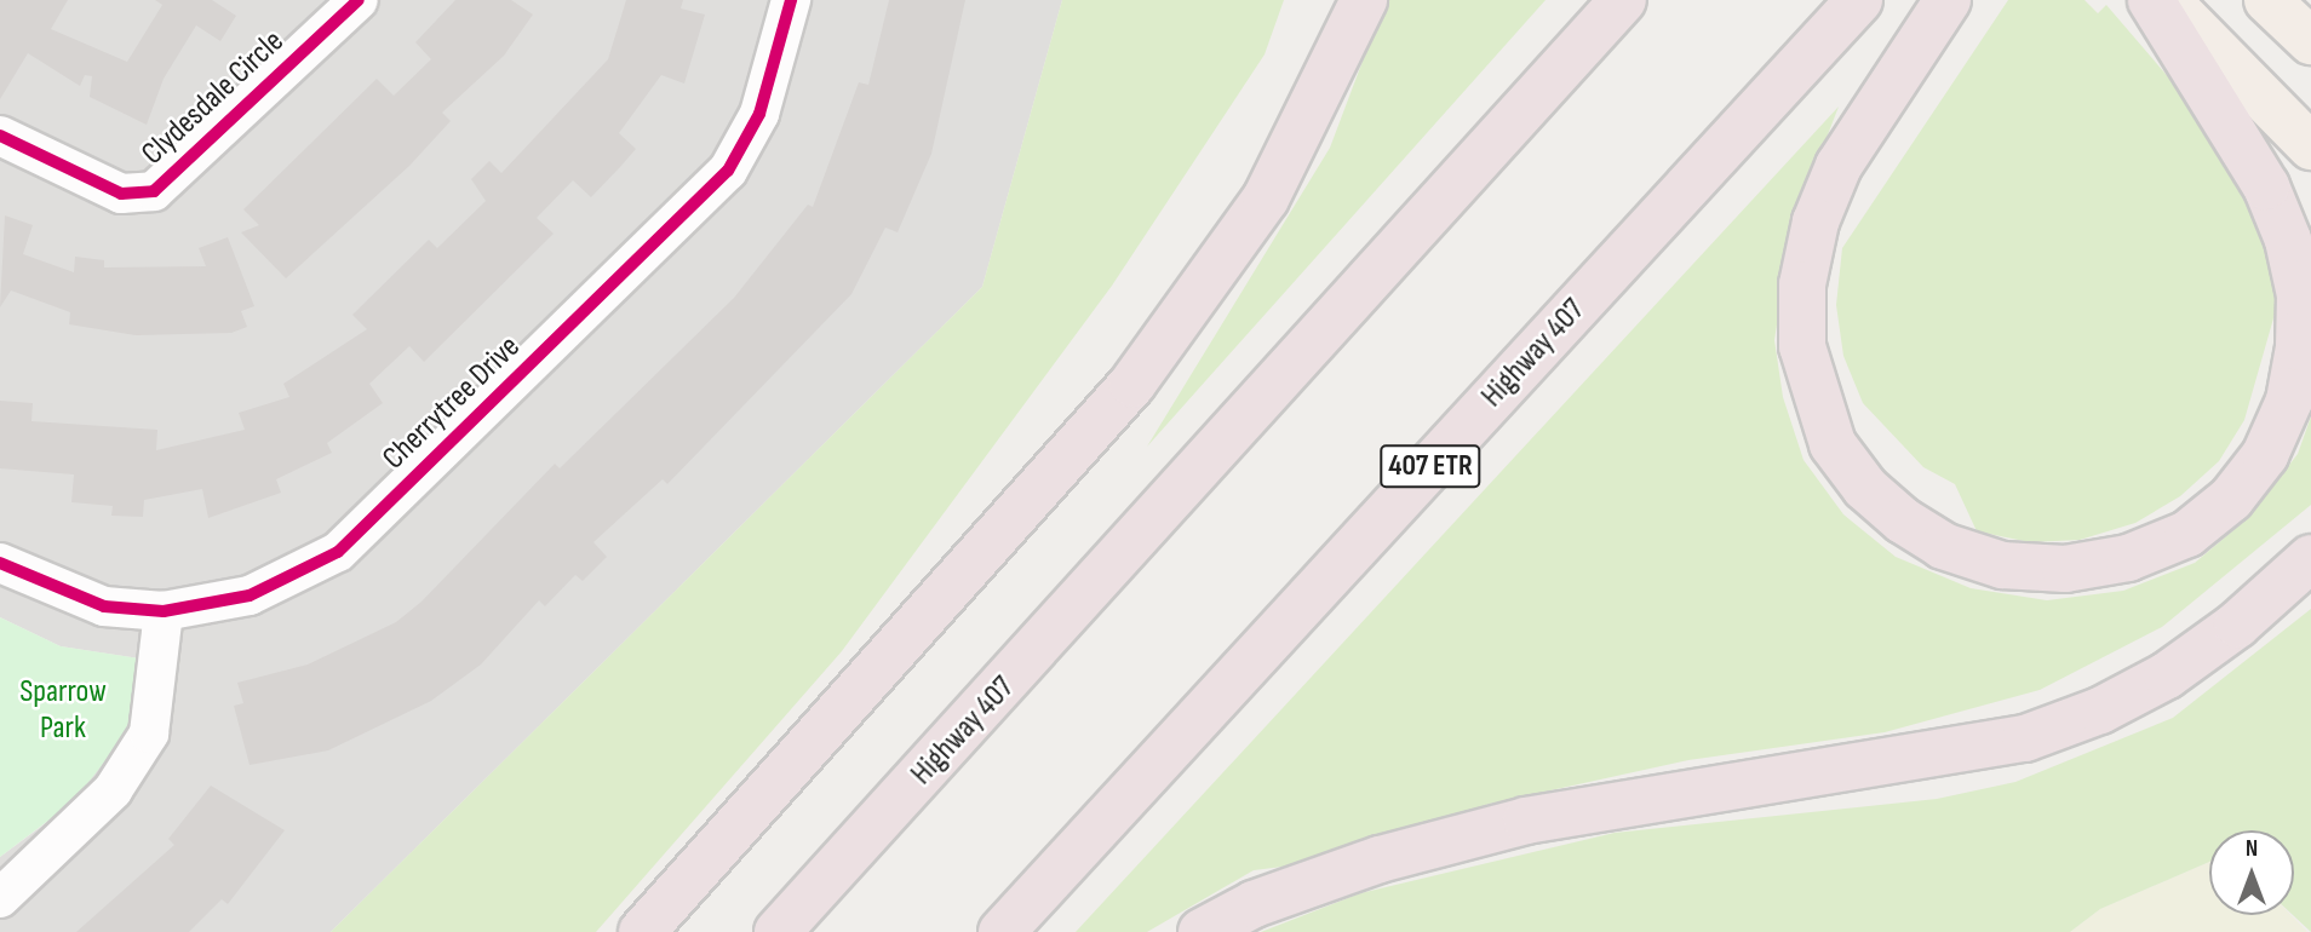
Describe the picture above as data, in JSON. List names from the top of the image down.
{
  "streets": {
    "highway": ["Highway 407", "407 ETR"],
    "street": ["Clydesdale Circle", "Cherrytree Drive"]
  },
  "parks": ["Sparrow Park"],
  "north": "top"
}
